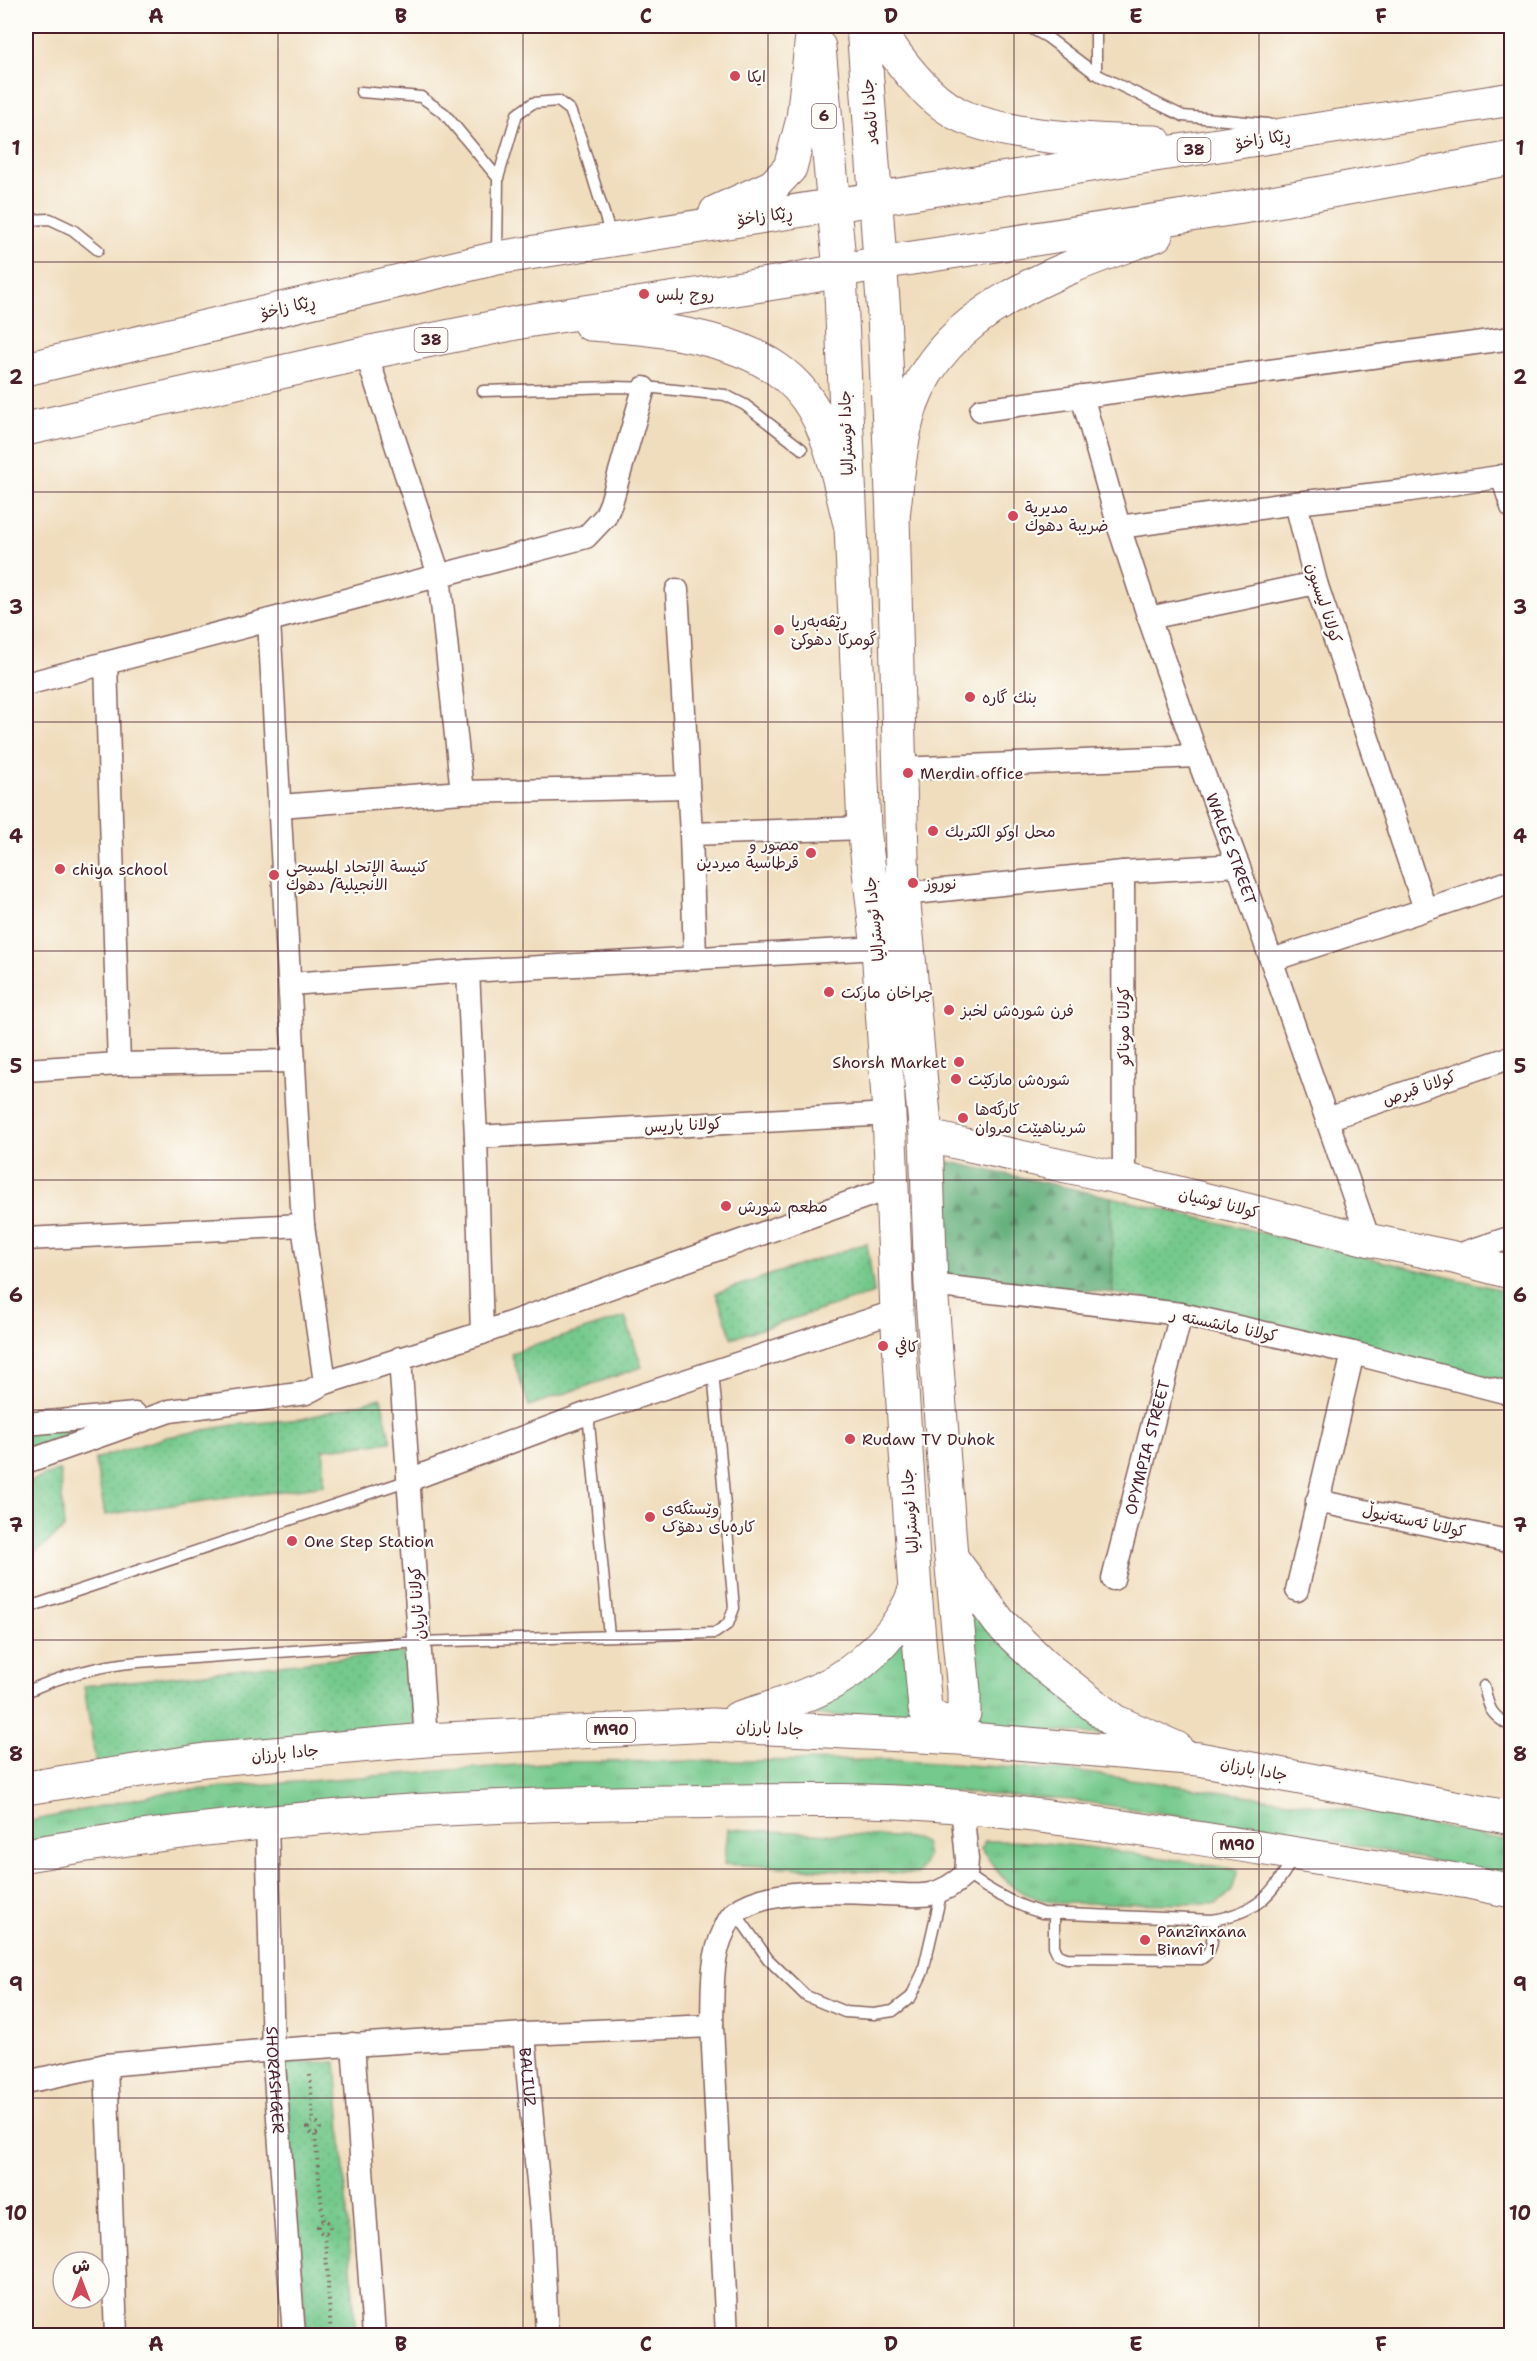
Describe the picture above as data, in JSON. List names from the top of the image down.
{
  "streets": {
    "main road": [
      "جادا ئامەد",
      "6",
      "ڕێکا زاخۆ",
      "38",
      "جادا ئوسترالیا",
      "جادا بارزان",
      "M90"
    ],
    "street": [
      "كولانا ليسبون",
      "WALES STREET",
      "كولانا موناكو",
      "كولانا قبرص",
      "كولانا پاریس",
      "كولانا ئوشيان",
      "كولانا مانشسته ر",
      "OPYMPIA STREET",
      "كولانا ئەستەنبوڵ",
      "كولانا ئاريان",
      "BALIUZ",
      "SHORASHGER"
    ]
  },
  "crossings": [
    ["جادا ئامەد", "ڕێکا زاخۆ"],
    ["جادا ئامەد", "38"],
    ["جادا ئامەد", "جادا ئوسترالیا"],
    ["6", "ڕێکا زاخۆ"],
    ["6", "جادا ئوسترالیا"],
    ["ڕێکا زاخۆ", "جادا ئوسترالیا"],
    ["38", "جادا ئوسترالیا"],
    ["جادا ئوسترالیا", "كولانا پاریس"],
    ["جادا ئوسترالیا", "كولانا ئوشيان"],
    ["جادا ئوسترالیا", "كولانا مانشسته ر"],
    ["WALES STREET", "كولانا قبرص"],
    ["WALES STREET", "كولانا ئوشيان"],
    ["كولانا موناكو", "كولانا ئوشيان"],
    ["كولانا مانشسته ر", "OPYMPIA STREET"],
    ["كولانا ئاريان", "جادا بارزان"],
    ["M90", "SHORASHGER"],
    ["BALIUZ", "SHORASHGER"]
  ],
  "places": [
    "ايكا",
    "روج بلس",
    "مديرية ضريبة دهوك",
    "رێڤه‌به‌ریا گومركا دهوكێ",
    "بنك گاره",
    "Merdin office",
    "محل اوكو الكتريك",
    "مصور و قرطاسية ميردين",
    "chiya school",
    "كنيسة الإتحاد المسيحي الانجيلية/ دهوك",
    "نوروز",
    "چراخان ماركت",
    "فرن شوره‌ش لخبز",
    "Shorsh Market",
    "شوره‌ش ماركێت",
    "كارگه‌ها شريناهيێت مروان",
    "مطعم شورش",
    "كافي",
    "Rudaw TV Duhok",
    "وێستگەی کارەبای دهۆک",
    "One Step Station",
    "Panzînxana Binavî 1"
  ],
  "north": "top",
  "grid": {
    "columns": [
      "A",
      "B",
      "C",
      "D",
      "E",
      "F"
    ],
    "rows": [
      "1",
      "2",
      "3",
      "4",
      "5",
      "6",
      "7",
      "8",
      "9",
      "10"
    ]
  }
}
